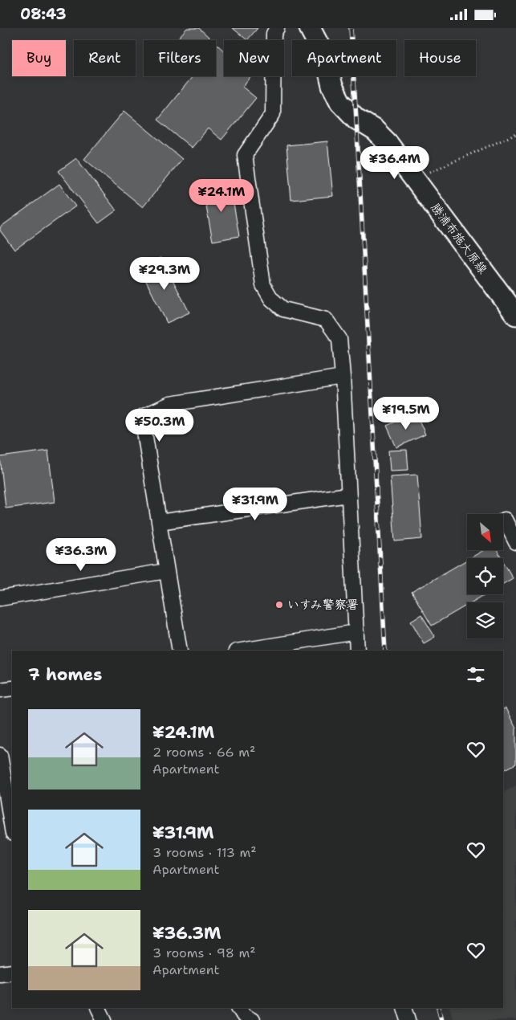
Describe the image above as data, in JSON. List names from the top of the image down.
{
  "streets": {
    "main road": ["勝浦布施大原線"]
  },
  "places": ["いすみ警察署"],
  "north": "bottom right",
  "page": {
    "status": "08:43",
    "chip": [
      "Buy",
      "Rent",
      "Filters",
      "New",
      "Apartment",
      "House"
    ],
    "price": [
      "¥36.4M",
      "¥24.1M",
      "¥29.3M",
      "¥19.5M",
      "¥50.3M",
      "¥31.9M",
      "¥36.3M"
    ],
    "heading": "7 homes",
    "list": [
      {
        "name": "¥24.1M",
        "note": "2 rooms · 66 m² · Apartment"
      },
      {
        "name": "¥31.9M",
        "note": "3 rooms · 113 m² · Apartment"
      },
      {
        "name": "¥36.3M",
        "note": "3 rooms · 98 m² · Apartment"
      }
    ]
  }
}
